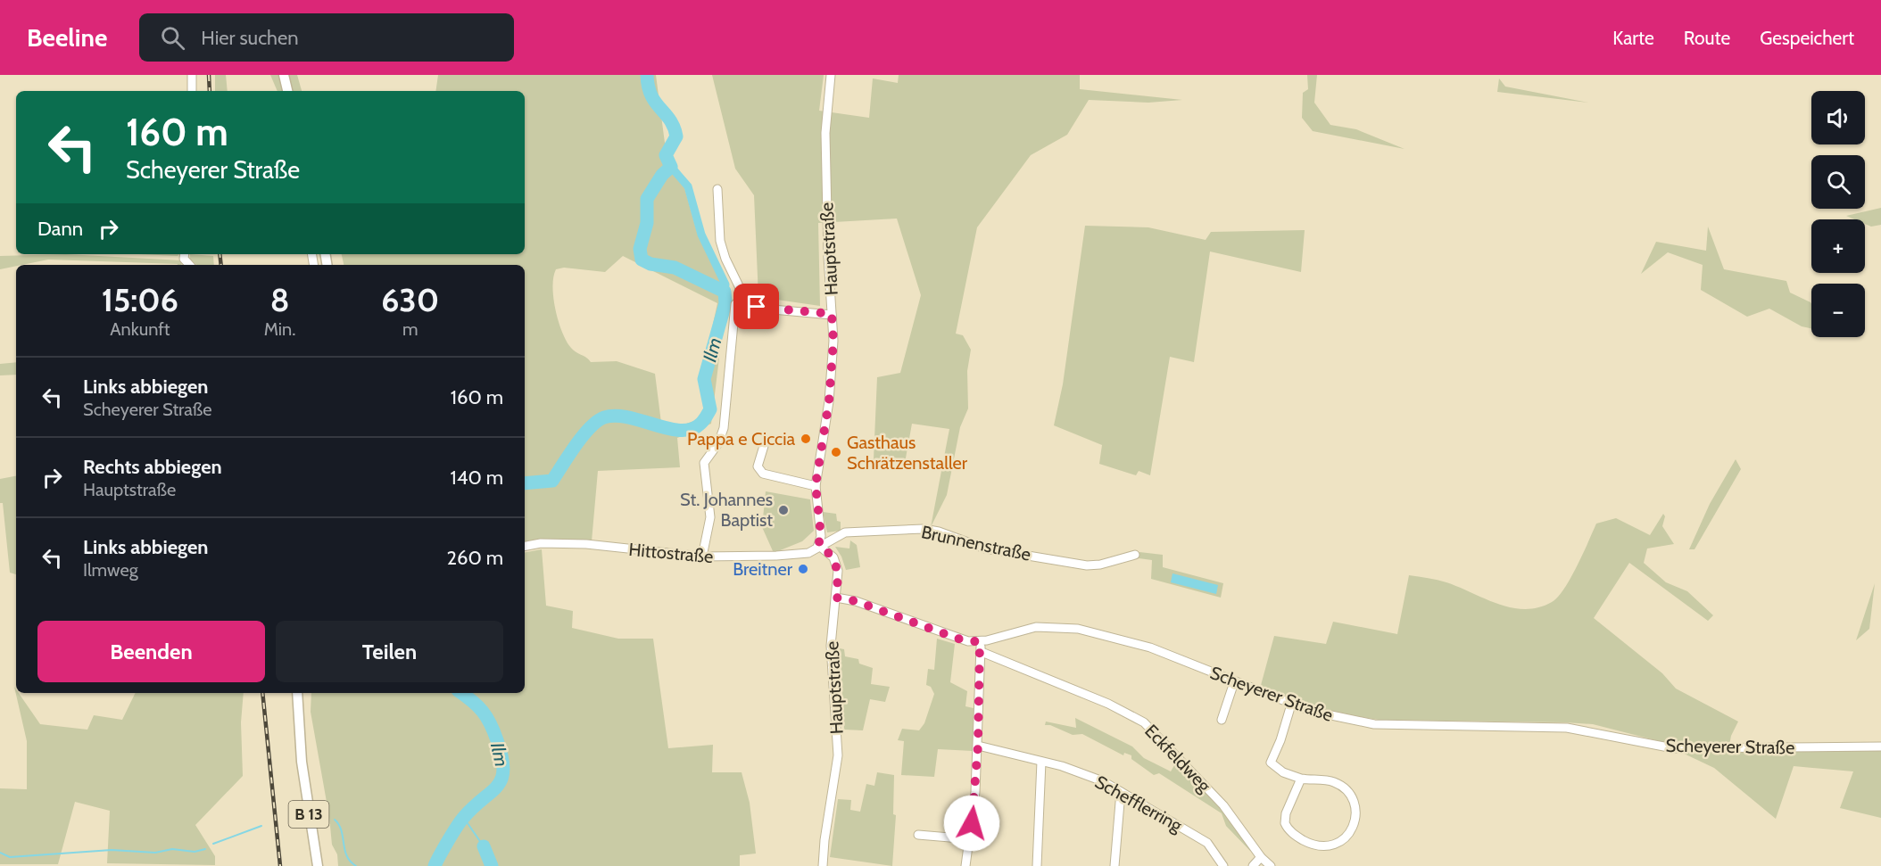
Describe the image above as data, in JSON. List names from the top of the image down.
{
  "streets": {
    "main road": ["B 13"],
    "street": [
      "Hauptstraße",
      "Brunnenstraße",
      "Hittostraße",
      "Scheyerer Straße",
      "Eckfeldweg",
      "Schefflerring"
    ]
  },
  "crossings": [
    ["Hauptstraße", "Brunnenstraße"],
    ["Hauptstraße", "Hittostraße"],
    ["Hauptstraße", "Scheyerer Straße"],
    ["Brunnenstraße", "Hittostraße"]
  ],
  "water": ["Ilm"],
  "places": [
    "Pappa e Ciccia",
    "Gasthaus Schrätzenstaller",
    "St. Johannes Baptist",
    "Breitner"
  ],
  "page": {
    "header": "Beeline",
    "search": "Hier suchen",
    "nav": ["Karte", "Route", "Gespeichert"],
    "map_buttons": ["+", "−"],
    "turn": ["160 m", "Scheyerer Straße"],
    "then": "Dann",
    "eta": [
      "15:06",
      "Ankunft",
      "8",
      "Min.",
      "630",
      "m"
    ],
    "list": [
      {
        "name": "Links abbiegen",
        "note": "Scheyerer Straße",
        "value": "160 m"
      },
      {
        "name": "Rechts abbiegen",
        "note": "Hauptstraße",
        "value": "140 m"
      },
      {
        "name": "Links abbiegen",
        "note": "Ilmweg",
        "value": "260 m"
      }
    ],
    "buttons": ["Beenden", "Teilen"]
  }
}
